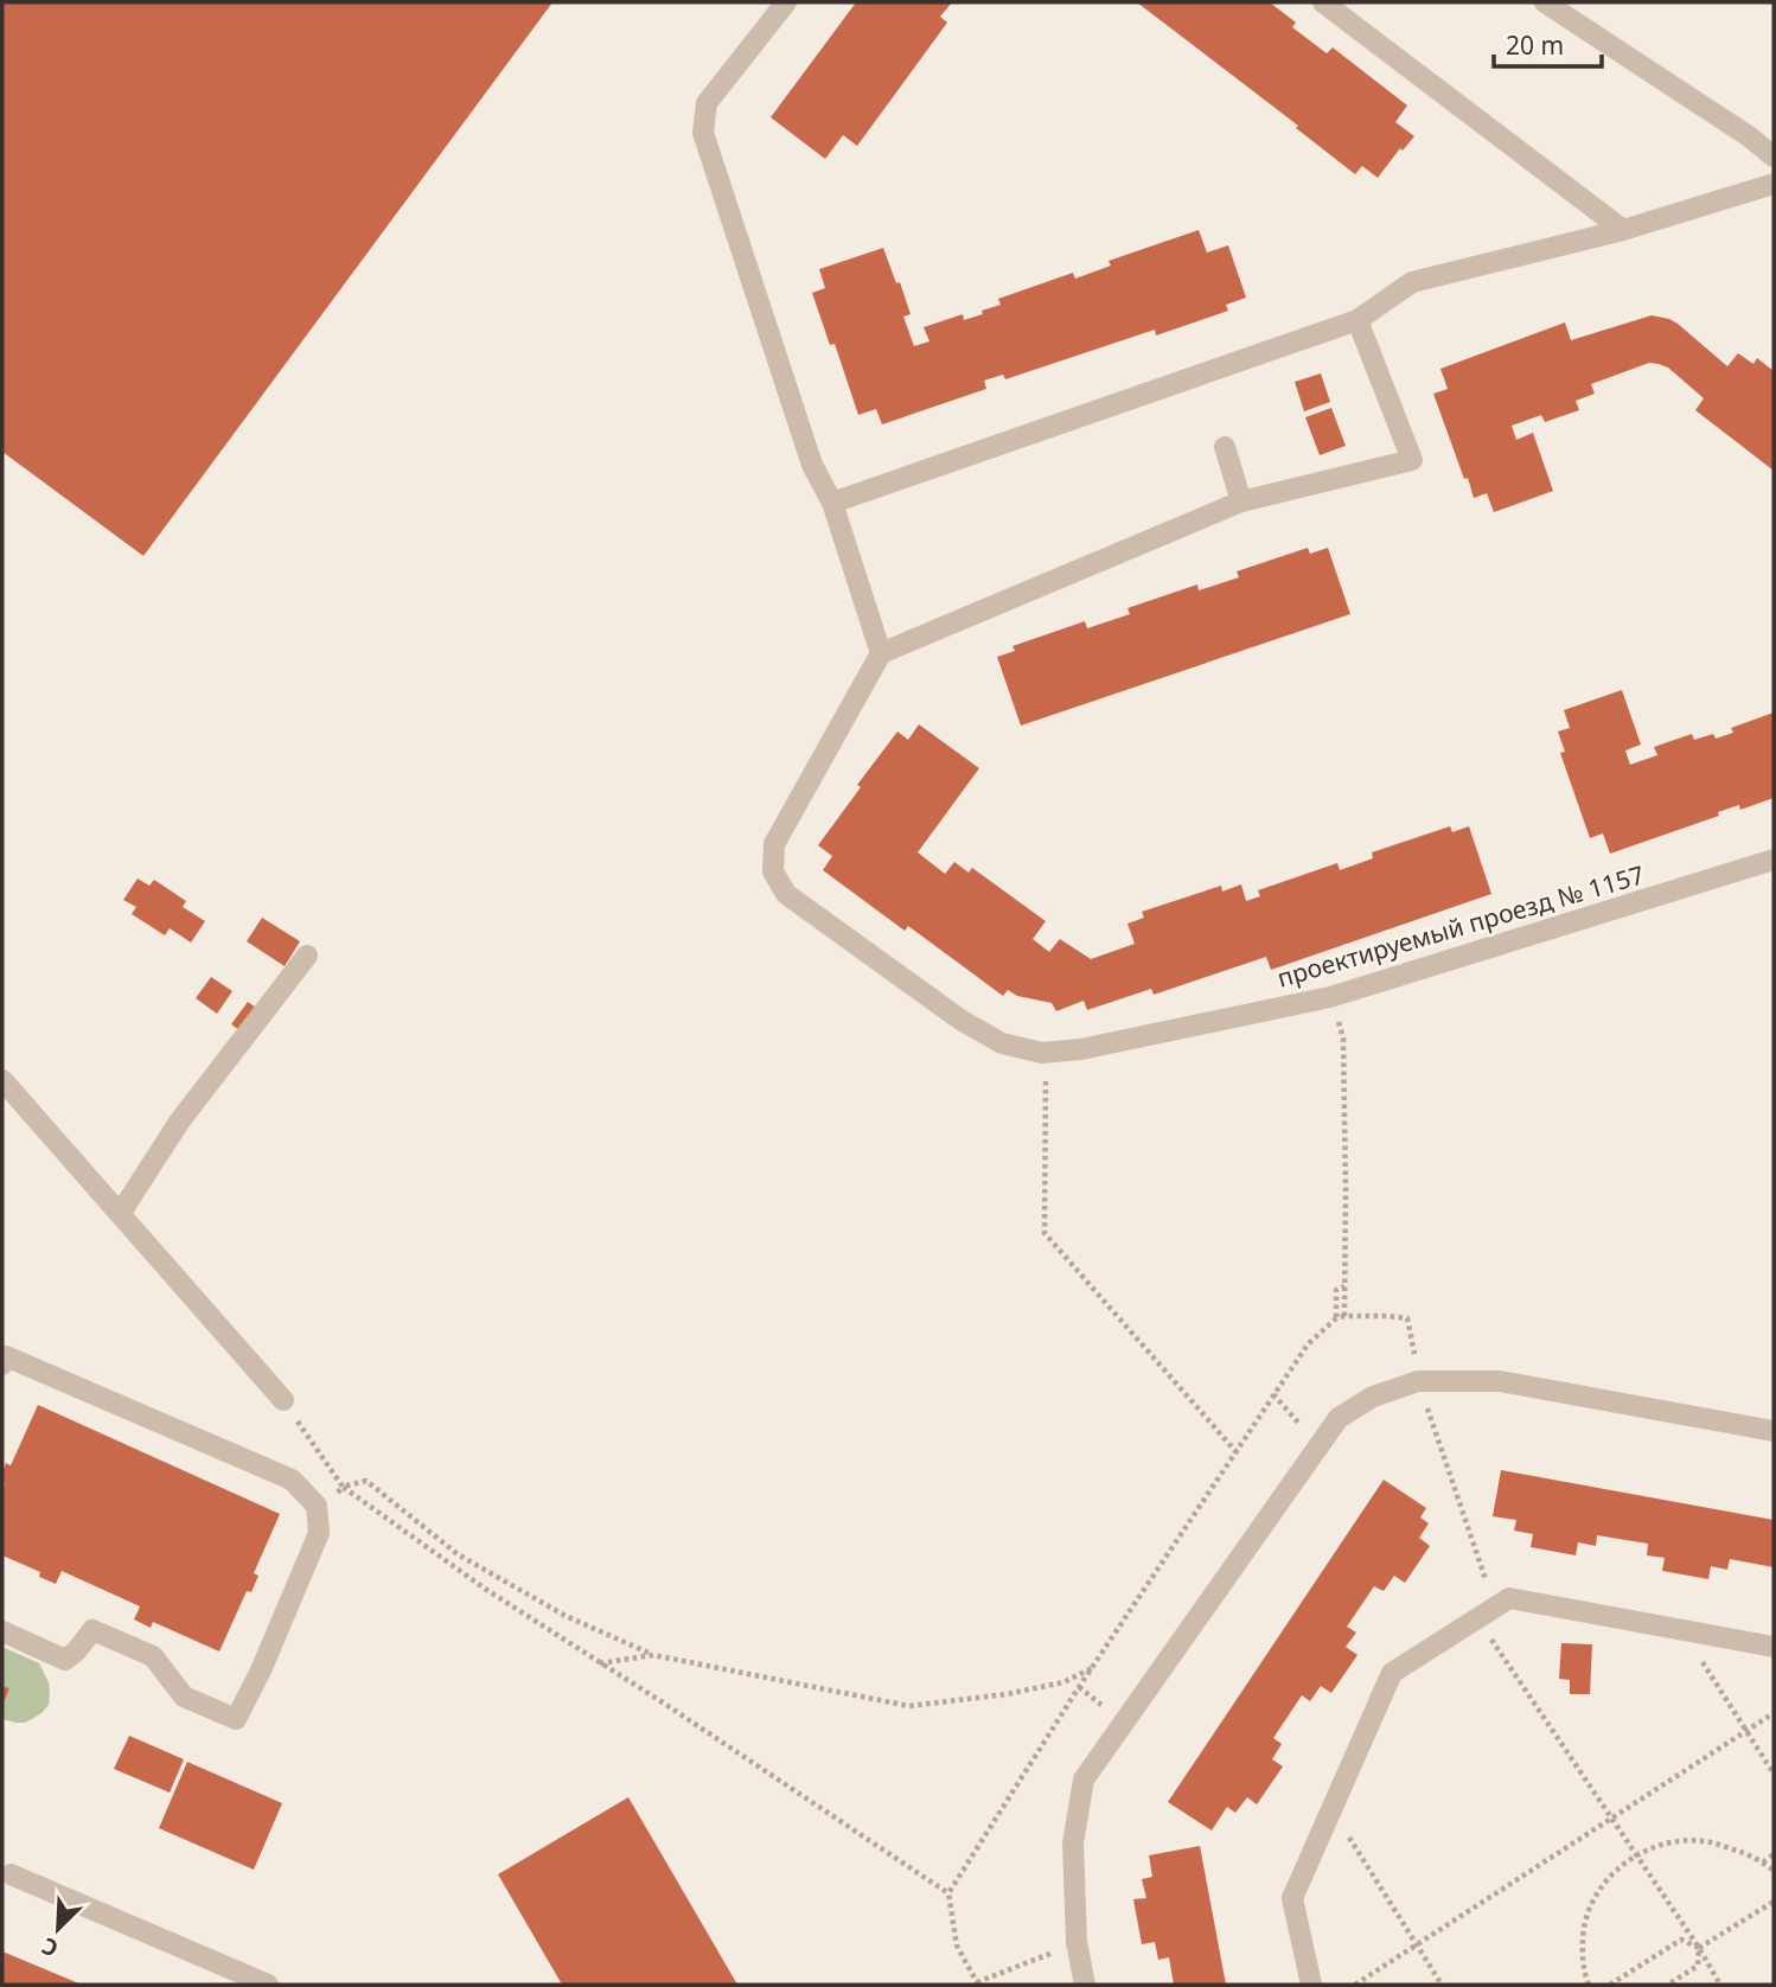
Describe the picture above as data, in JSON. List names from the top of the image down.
{
  "streets": {
    "lane": ["проектируемый проезд № 1157"]
  },
  "scale_bar": "20 m",
  "north": "bottom left"
}
